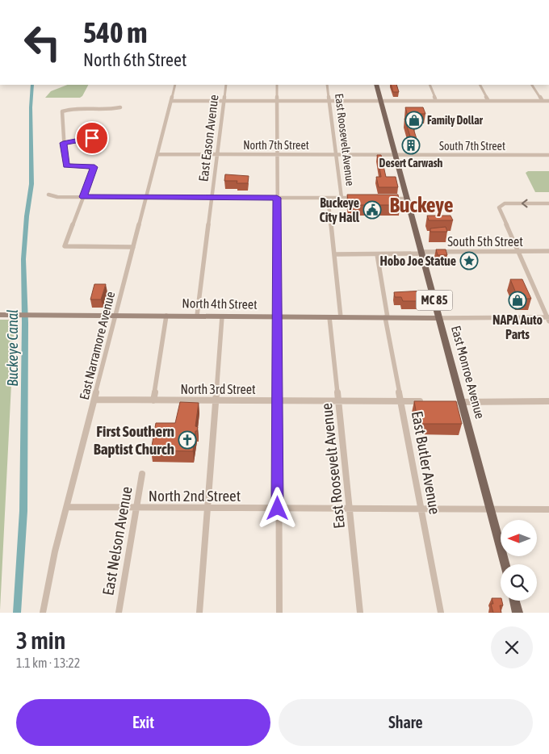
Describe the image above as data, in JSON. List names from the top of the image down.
{
  "streets": {
    "main road": ["MC 85", "East Monroe Avenue"],
    "street": [
      "East Eason Avenue",
      "East Roosevelt Avenue",
      "North 7th Street",
      "South 7th Street",
      "South 5th Street",
      "North 4th Street",
      "East Narramore Avenue",
      "North 3rd Street",
      "East Butler Avenue",
      "North 2nd Street",
      "East Nelson Avenue"
    ]
  },
  "crossings": [
    ["East Eason Avenue", "North 7th Street"],
    ["East Eason Avenue", "North 4th Street"],
    ["East Roosevelt Avenue", "North 7th Street"],
    ["East Roosevelt Avenue", "South 5th Street"],
    ["East Roosevelt Avenue", "North 4th Street"],
    ["East Roosevelt Avenue", "North 3rd Street"],
    ["East Roosevelt Avenue", "North 2nd Street"],
    ["North 7th Street", "South 7th Street"],
    ["North 7th Street", "East Narramore Avenue"],
    ["North 7th Street", "East Monroe Avenue"],
    ["South 7th Street", "East Monroe Avenue"],
    ["South 5th Street", "East Monroe Avenue"],
    ["South 5th Street", "East Butler Avenue"],
    ["North 4th Street", "East Narramore Avenue"],
    ["North 4th Street", "East Monroe Avenue"],
    ["North 4th Street", "East Butler Avenue"],
    ["East Narramore Avenue", "North 3rd Street"],
    ["East Narramore Avenue", "North 2nd Street"],
    ["East Monroe Avenue", "North 2nd Street"],
    ["North 3rd Street", "East Butler Avenue"],
    ["East Butler Avenue", "North 2nd Street"],
    ["North 2nd Street", "East Nelson Avenue"]
  ],
  "districts": ["Buckeye"],
  "water": ["Buckeye Canal"],
  "places": {
    "shop": ["Family Dollar", "NAPA Auto Parts"],
    "building": ["Desert Carwash"],
    "public building": ["Buckeye City Hall"],
    "place": ["Hobo Joe Statue"],
    "church": ["First Southern Baptist Church"]
  },
  "north": "left",
  "page": {
    "turn": ["540 m", "North 6th Street"],
    "heading": ["3 min", "1.1 km · 13:22"],
    "buttons": ["Exit", "Share"]
  }
}
